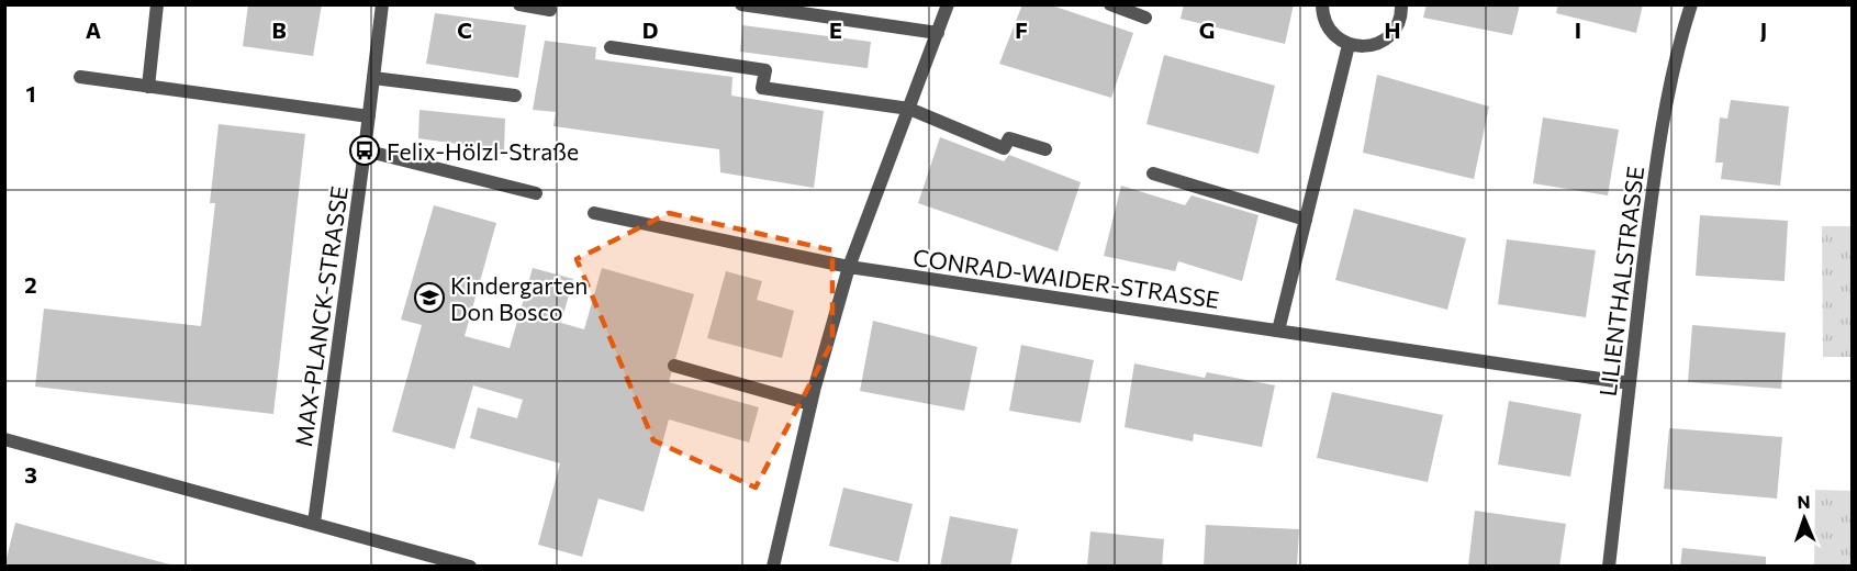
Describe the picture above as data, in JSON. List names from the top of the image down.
{
  "streets": {
    "street": ["CONRAD-WAIDER-STRASSE", "LILIENTHALSTRASSE", "MAX-PLANCK-STRASSE"]
  },
  "crossings": [
    ["CONRAD-WAIDER-STRASSE", "LILIENTHALSTRASSE"]
  ],
  "places": {
    "bus stop": ["Felix-Hölzl-Straße"],
    "school or university": ["Kindergarten Don Bosco"]
  },
  "north": "top",
  "grid": {
    "columns": [
      "A",
      "B",
      "C",
      "D",
      "E",
      "F",
      "G",
      "H",
      "I",
      "J"
    ],
    "rows": ["1", "2", "3"]
  }
}
